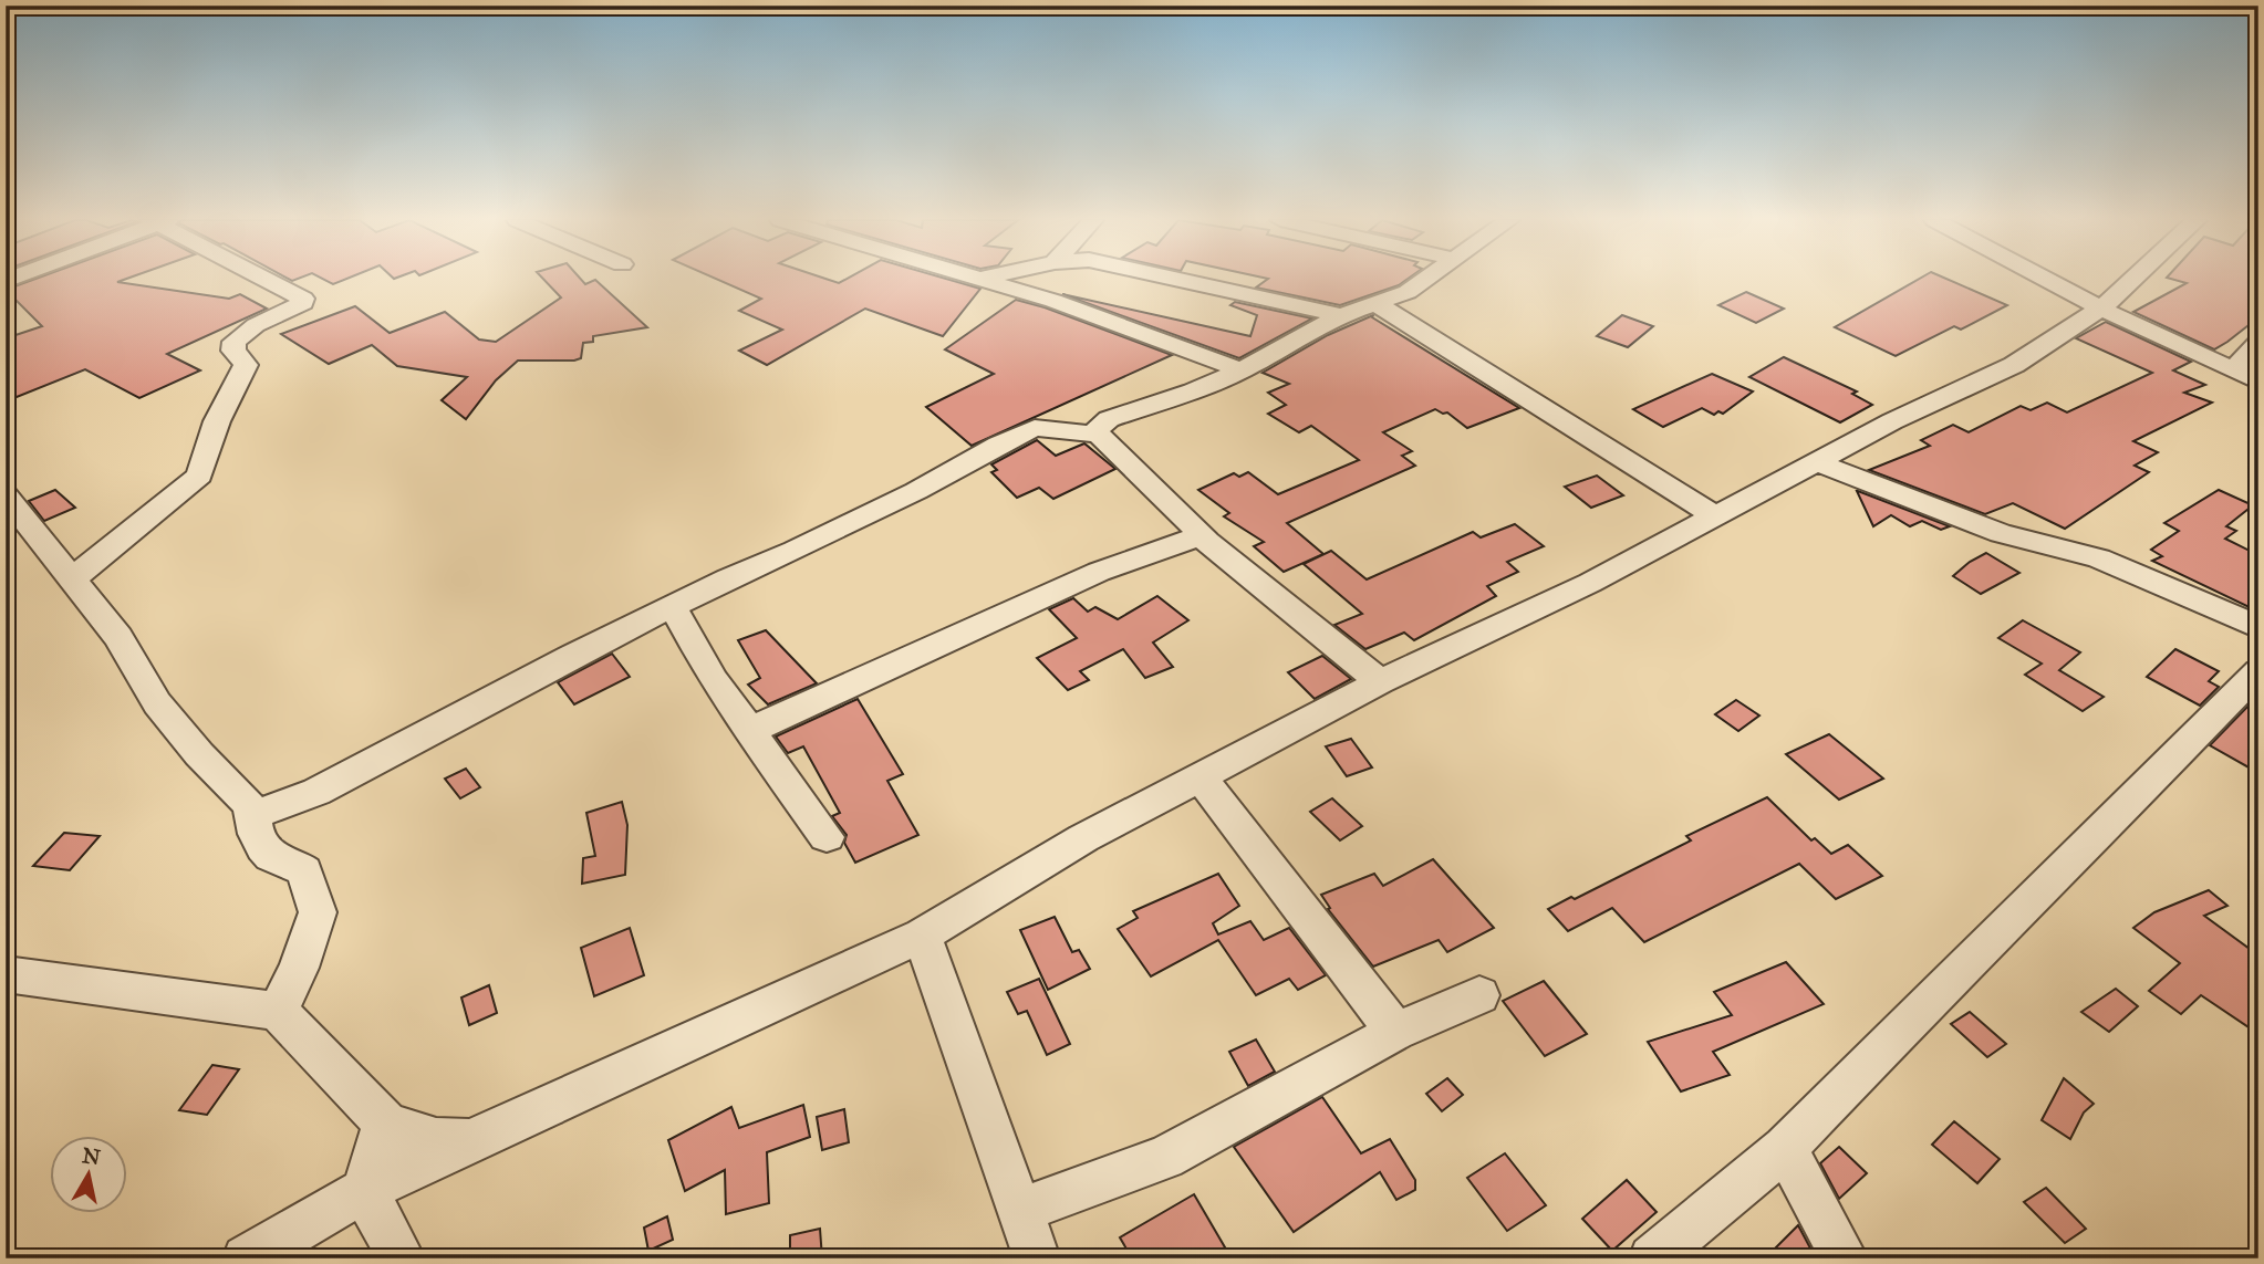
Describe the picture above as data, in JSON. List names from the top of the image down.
{
  "north": "top"
}
